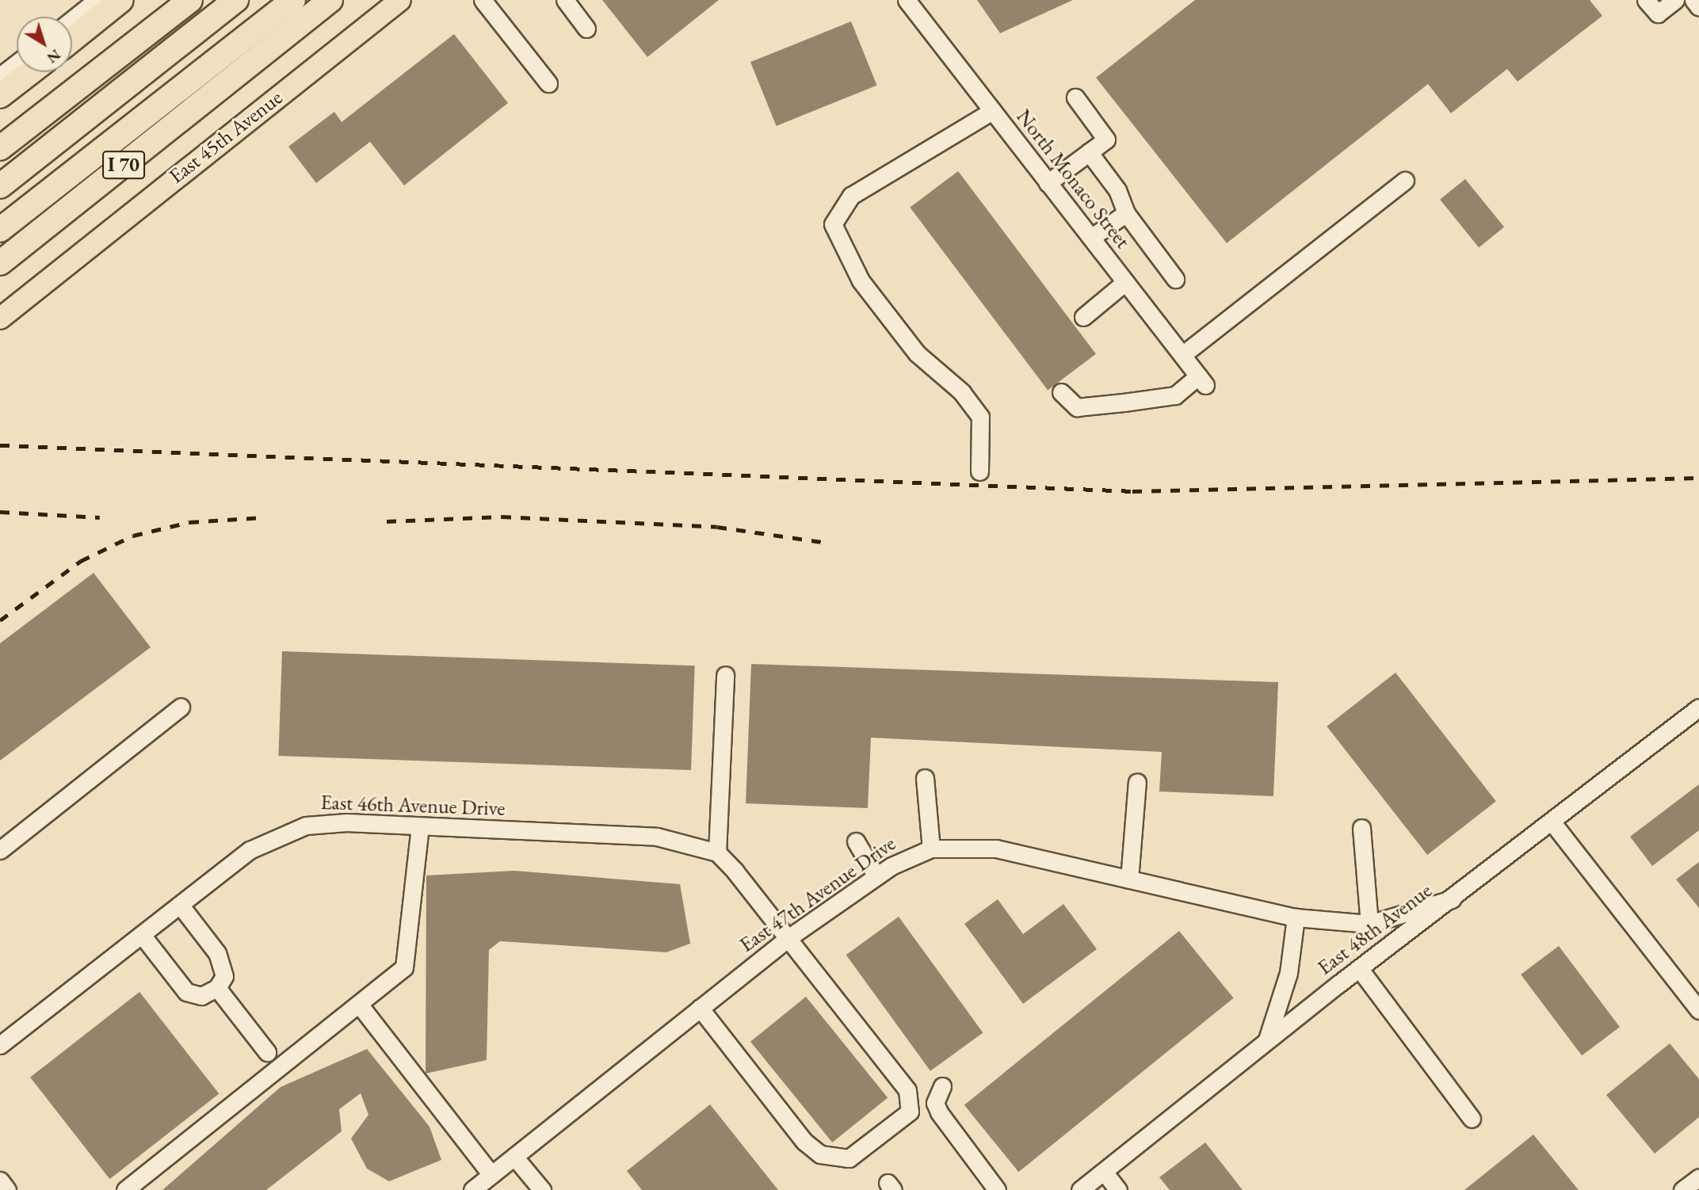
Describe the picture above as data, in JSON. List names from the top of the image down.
{
  "streets": {
    "highway": ["I 70"],
    "main road": ["East 45th Avenue"],
    "street": [
      "North Monaco Street",
      "East 46th Avenue Drive",
      "East 47th Avenue Drive",
      "East 48th Avenue"
    ]
  },
  "crossings": [
    ["East 47th Avenue Drive", "East 48th Avenue"]
  ],
  "north": "bottom right"
}
